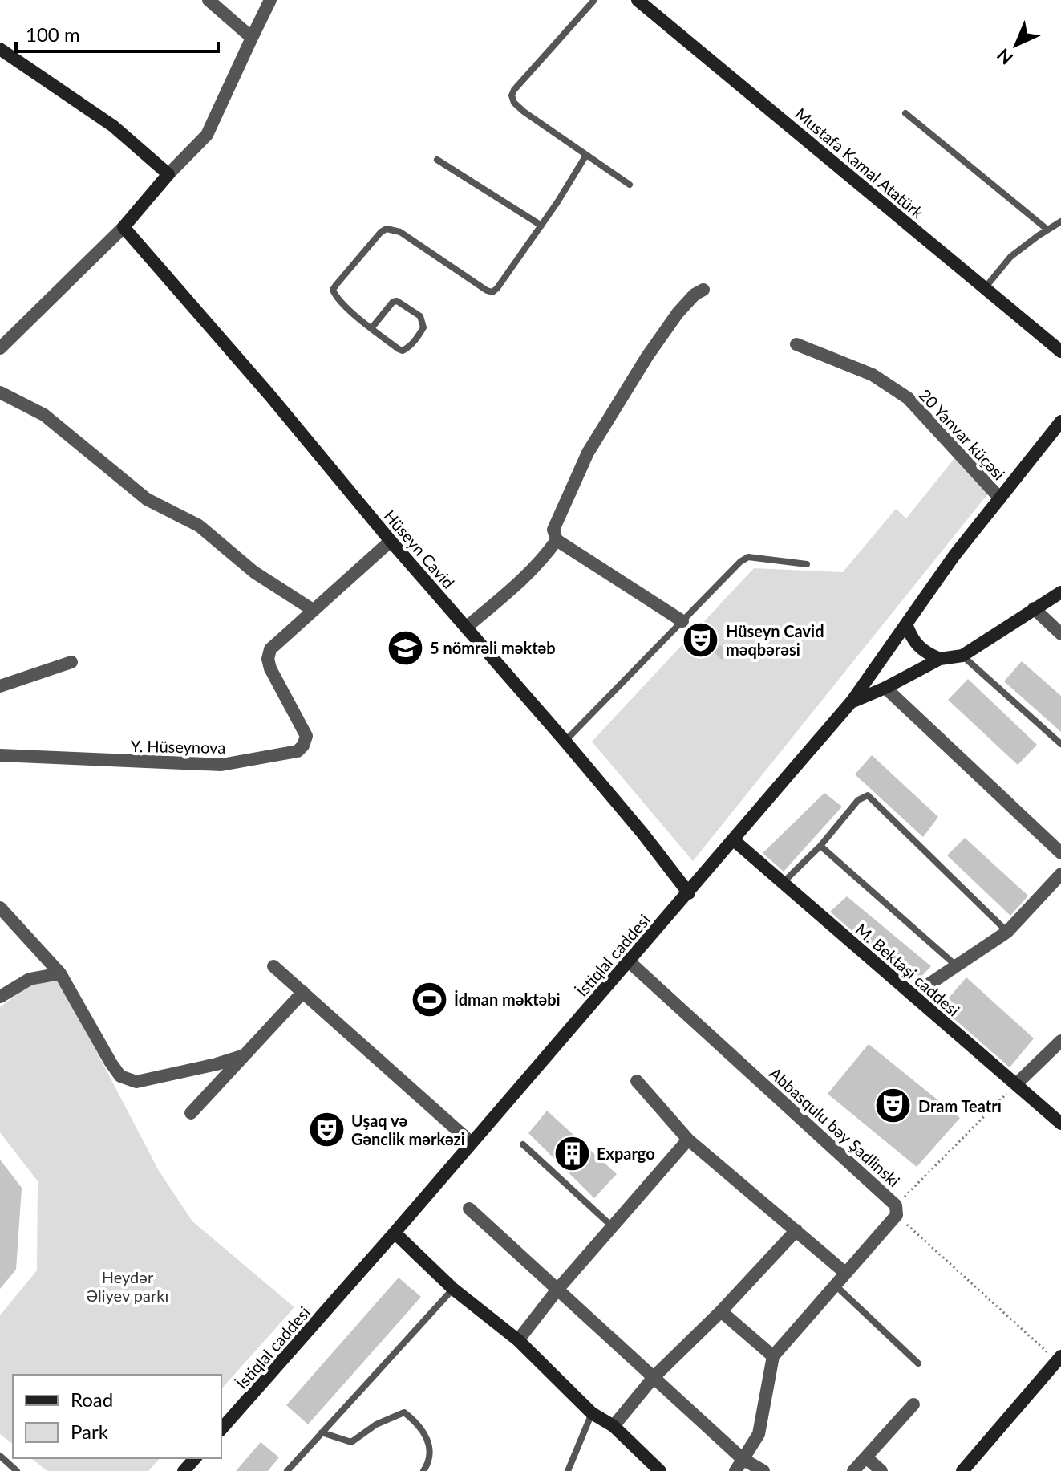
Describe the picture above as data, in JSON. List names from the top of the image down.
{
  "streets": {
    "main road": [
      "Mustafa Kamal Atatürk",
      "Hüseyn Cavid",
      "İstiqlal caddesi",
      "M. Bektaşi caddesi"
    ],
    "street": ["20 Yanvar küçəsi", "Y. Hüseynova", "Abbasqulu bəy Şadlinski"]
  },
  "crossings": [
    ["20 Yanvar küçəsi", "İstiqlal caddesi"],
    ["Hüseyn Cavid", "Y. Hüseynova"],
    ["Hüseyn Cavid", "İstiqlal caddesi"],
    ["İstiqlal caddesi", "M. Bektaşi caddesi"],
    ["İstiqlal caddesi", "Abbasqulu bəy Şadlinski"]
  ],
  "parks": ["Heydər Əliyev parkı"],
  "places": {
    "theatre": ["Hüseyn Cavid məqbərəsi", "Dram Teatrı", "Uşaq və Gənclik mərkəzi"],
    "school or university": ["5 nömrəli məktəb"],
    "sports": ["İdman məktəbi"],
    "building": ["Expargo"]
  },
  "legend": ["Road", "Park"],
  "scale_bar": "100 m",
  "north": "bottom left"
}
